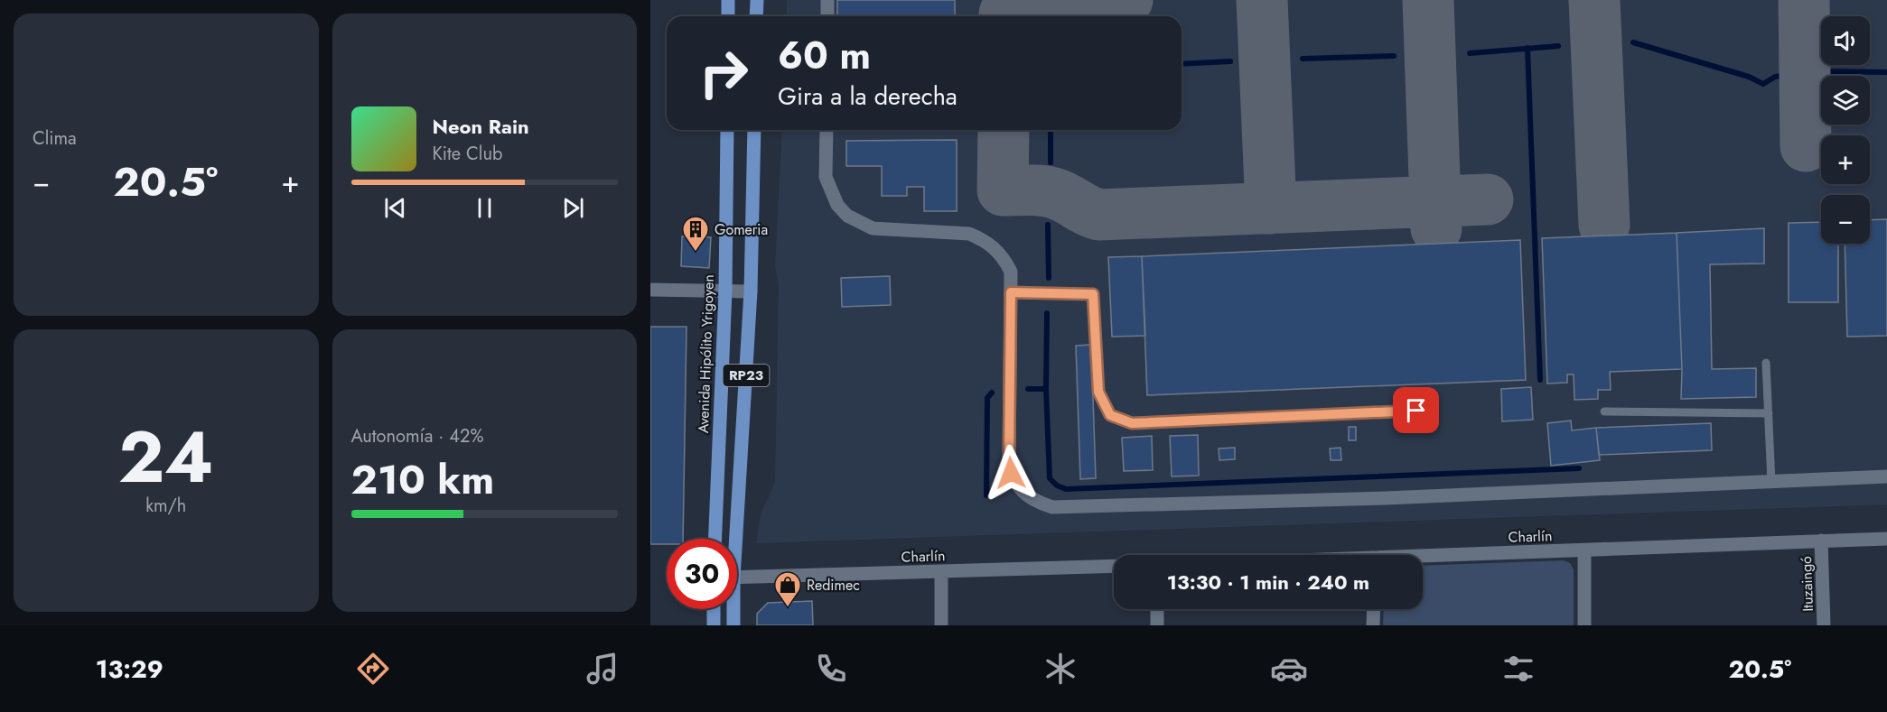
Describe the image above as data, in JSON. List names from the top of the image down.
{
  "streets": {
    "main road": ["Avenida Hipólito Yrigoyen", "RP23"],
    "street": ["Charlín", "Ituzaingó"]
  },
  "crossings": [
    ["Charlín", "Ituzaingó"]
  ],
  "places": {
    "building": ["Gomeria"],
    "shop": ["Redimec"]
  },
  "page": {
    "tile": [
      "Clima",
      ["24", "km/h"],
      ["Autonomía · 42%", "210 km"]
    ],
    "map_buttons": ["+", "−"],
    "turn": ["60 m", "Gira a la derecha"],
    "song": ["Neon Rain", "Kite Club"],
    "heat": ["−", "20.5°", "+"],
    "limit": "30",
    "trip": "13:30 · 1 min · 240 m",
    "tabs": ["13:29", "20.5°"]
  }
}
